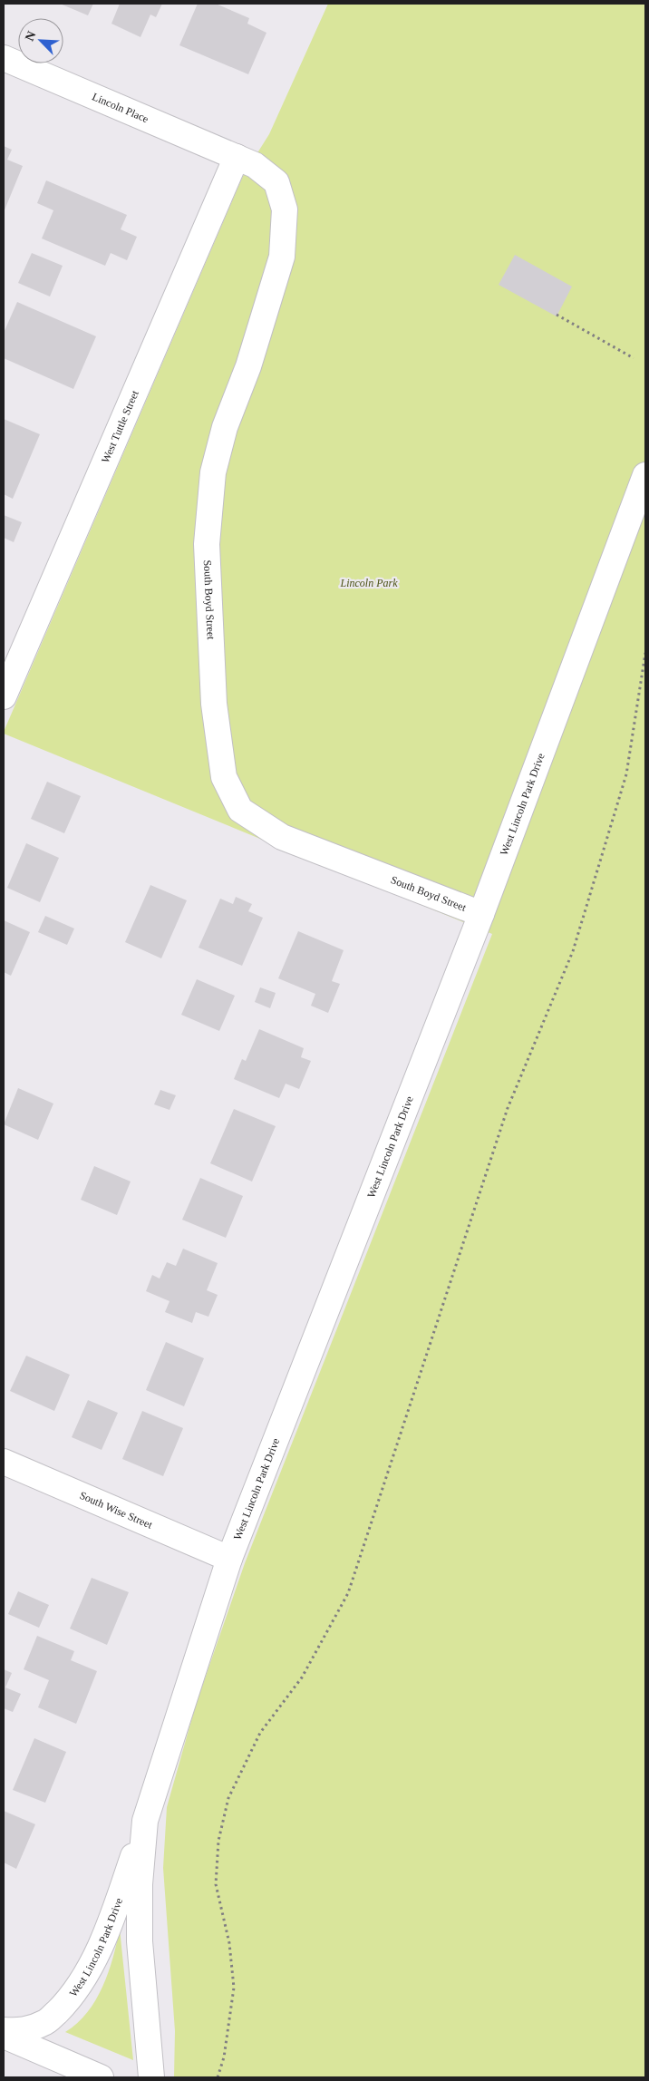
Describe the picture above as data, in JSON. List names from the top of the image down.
{
  "streets": {
    "street": [
      "Lincoln Place",
      "West Tuttle Street",
      "South Boyd Street",
      "West Lincoln Park Drive",
      "South Wise Street"
    ]
  },
  "crossings": [
    ["Lincoln Place", "West Tuttle Street"],
    ["Lincoln Place", "South Boyd Street"],
    ["West Tuttle Street", "South Boyd Street"],
    ["South Boyd Street", "West Lincoln Park Drive"],
    ["West Lincoln Park Drive", "South Wise Street"]
  ],
  "parks": ["Lincoln Park"],
  "north": "top left"
}
